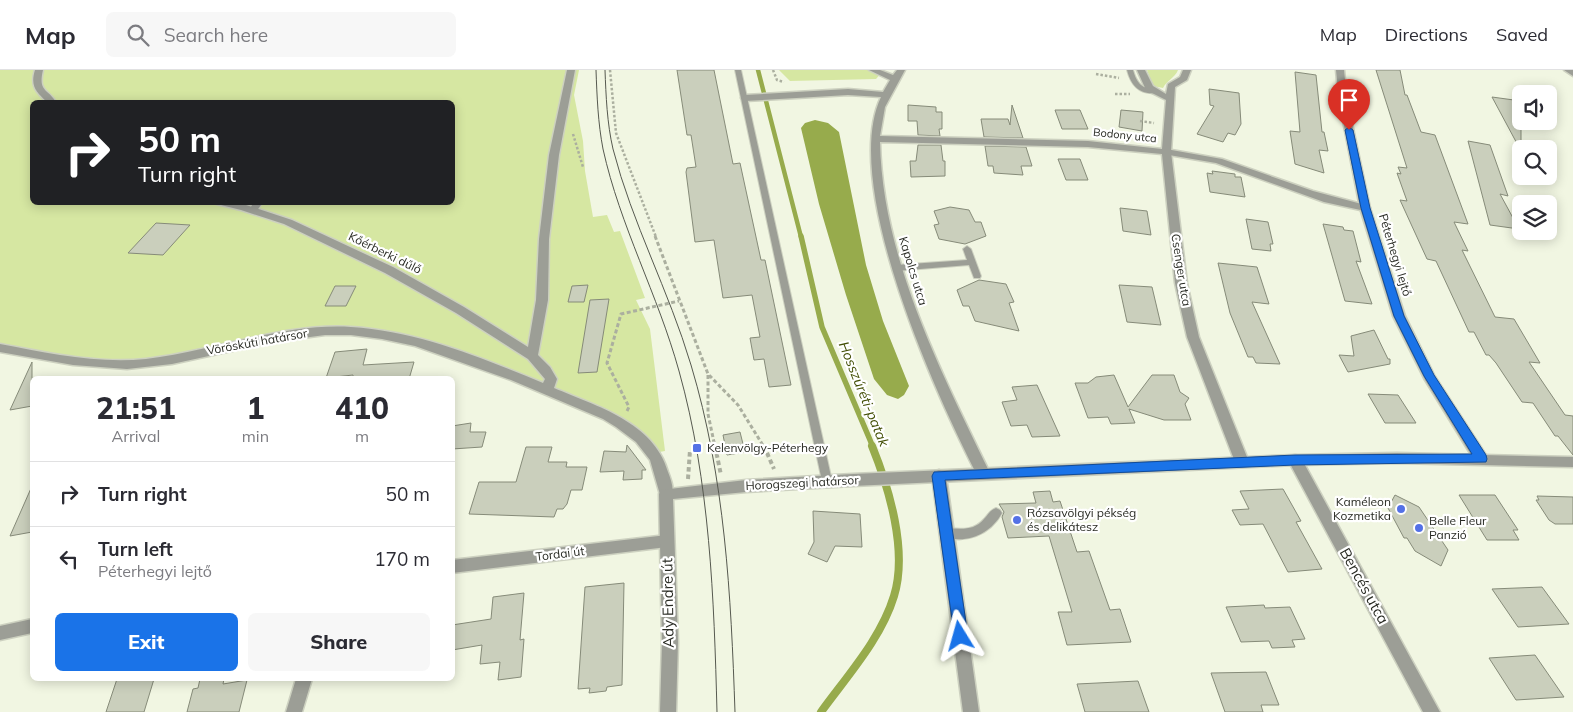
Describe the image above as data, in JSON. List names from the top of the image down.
{
  "streets": {
    "street": [
      "Bodony utca",
      "Kőérberki dűlő",
      "Péterhegyi lejtő",
      "Csenger utca",
      "Kapolcs utca",
      "Vöröskúti határsor",
      "Horogszegi határsor",
      "Tordai út",
      "Bencés utca",
      "Ady Endre út"
    ]
  },
  "crossings": [
    ["Bodony utca", "Péterhegyi lejtő"],
    ["Bodony utca", "Csenger utca"],
    ["Bodony utca", "Kapolcs utca"],
    ["Kőérberki dűlő", "Vöröskúti határsor"],
    ["Péterhegyi lejtő", "Horogszegi határsor"],
    ["Csenger utca", "Horogszegi határsor"],
    ["Kapolcs utca", "Horogszegi határsor"],
    ["Vöröskúti határsor", "Horogszegi határsor"],
    ["Vöröskúti határsor", "Ady Endre út"],
    ["Horogszegi határsor", "Bencés utca"],
    ["Horogszegi határsor", "Ady Endre út"],
    ["Tordai út", "Ady Endre út"]
  ],
  "water": ["Hosszúréti-patak"],
  "places": {
    "transit": ["Kelenvölgy-Péterhegy"],
    "other": ["Kaméleon Kozmetika", "Rózsavölgyi pékség és delikátesz", "Belle Fleur Panzió"]
  },
  "page": {
    "header": "Map",
    "search": "Search here",
    "nav": ["Map", "Directions", "Saved"],
    "turn": ["50 m", "Turn right"],
    "eta": [
      "21:51",
      "Arrival",
      "1",
      "min",
      "410",
      "m"
    ],
    "list": [
      {
        "name": "Turn right",
        "value": "50 m"
      },
      {
        "name": "Turn left",
        "note": "Péterhegyi lejtő",
        "value": "170 m"
      }
    ],
    "buttons": ["Exit", "Share"]
  }
}
